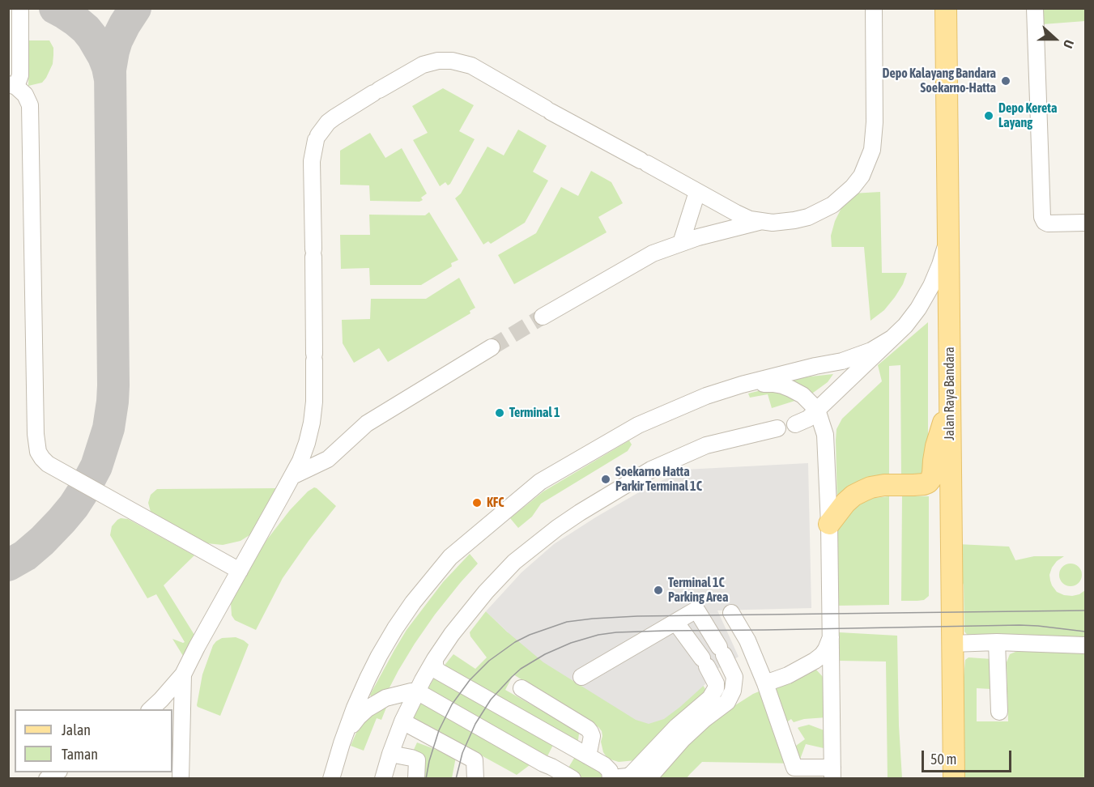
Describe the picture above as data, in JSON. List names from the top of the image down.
{
  "streets": {
    "main road": ["Jalan Raya Bandara"]
  },
  "places": [
    "Depo Kalayang Bandara Soekarno-Hatta",
    "Depo Kereta Layang",
    "Terminal 1",
    "Soekarno Hatta Parkir Terminal 1C",
    "KFC",
    "Terminal 1C Parking Area"
  ],
  "legend": ["Jalan", "Taman"],
  "scale_bar": "50 m",
  "north": "right"
}
